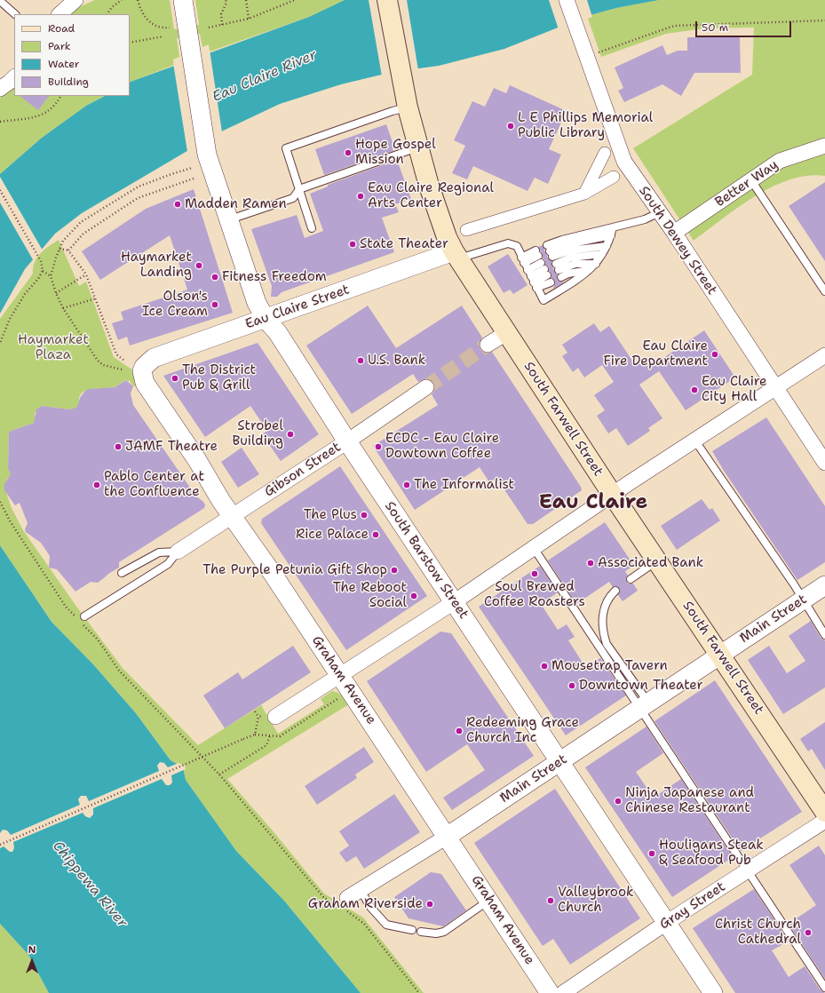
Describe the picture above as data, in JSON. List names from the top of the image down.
{
  "streets": {
    "main road": ["South Farwell Street"],
    "street": [
      "Better Way",
      "South Dewey Street",
      "Eau Claire Street",
      "Gibson Street",
      "South Barstow Street",
      "Main Street",
      "Graham Avenue",
      "Gray Street"
    ]
  },
  "crossings": [
    ["Better Way", "South Dewey Street"],
    ["Eau Claire Street", "South Farwell Street"],
    ["Eau Claire Street", "South Barstow Street"],
    ["Eau Claire Street", "Graham Avenue"],
    ["South Farwell Street", "Main Street"],
    ["Gibson Street", "South Barstow Street"],
    ["Gibson Street", "Graham Avenue"],
    ["South Barstow Street", "Main Street"],
    ["South Barstow Street", "Gray Street"],
    ["Main Street", "Graham Avenue"]
  ],
  "districts": ["Eau Claire"],
  "water": ["Eau Claire River", "Chippewa River"],
  "parks": ["Haymarket Plaza"],
  "places": [
    "L E Phillips Memorial Public Library",
    "Hope Gospel Mission",
    "Eau Claire Regional Arts Center",
    "Madden Ramen",
    "State Theater",
    "Haymarket Landing",
    "Fitness Freedom",
    "Olson's Ice Cream",
    "Eau Claire Fire Department",
    "U.S. Bank",
    "The District Pub & Grill",
    "Eau Claire City Hall",
    "Strobel Building",
    "JAMF Theatre",
    "ECDC - Eau Claire Dowtown Coffee",
    "Pablo Center at the Confluence",
    "The Informalist",
    "The Plus",
    "Rice Palace",
    "Associated Bank",
    "The Purple Petunia Gift Shop",
    "Soul Brewed Coffee Roasters",
    "The Reboot Social",
    "Mousetrap Tavern",
    "Downtown Theater",
    "Redeeming Grace Church Inc",
    "Ninja Japanese and Chinese Restaurant",
    "Houligans Steak & Seafood Pub",
    "Valleybrook Church",
    "Graham Riverside",
    "Christ Church Cathedral"
  ],
  "legend": [
    "Road",
    "Park",
    "Water",
    "Building"
  ],
  "scale_bar": "50 m",
  "north": "top"
}
